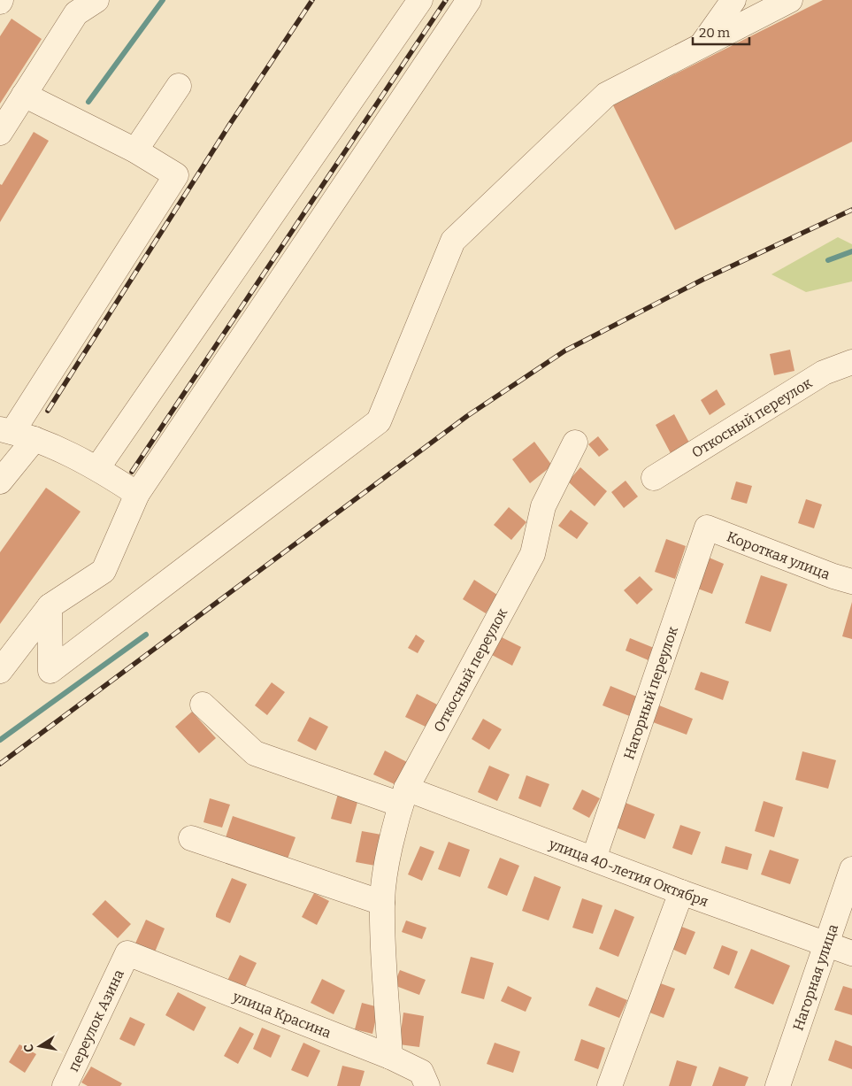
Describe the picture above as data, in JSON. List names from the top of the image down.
{
  "streets": {
    "street": [
      "Откосный переулок",
      "Короткая улица",
      "Нагорный переулок",
      "улица 40-летия Октября",
      "Нагорная улица",
      "улица Красина",
      "переулок Азина"
    ]
  },
  "crossings": [
    ["Откосный переулок", "улица 40-летия Октября"],
    ["Откосный переулок", "улица Красина"],
    ["Короткая улица", "Нагорный переулок"],
    ["Нагорный переулок", "улица 40-летия Октября"],
    ["улица 40-летия Октября", "Нагорная улица"],
    ["улица Красина", "переулок Азина"]
  ],
  "scale_bar": "20 m",
  "north": "left"
}
